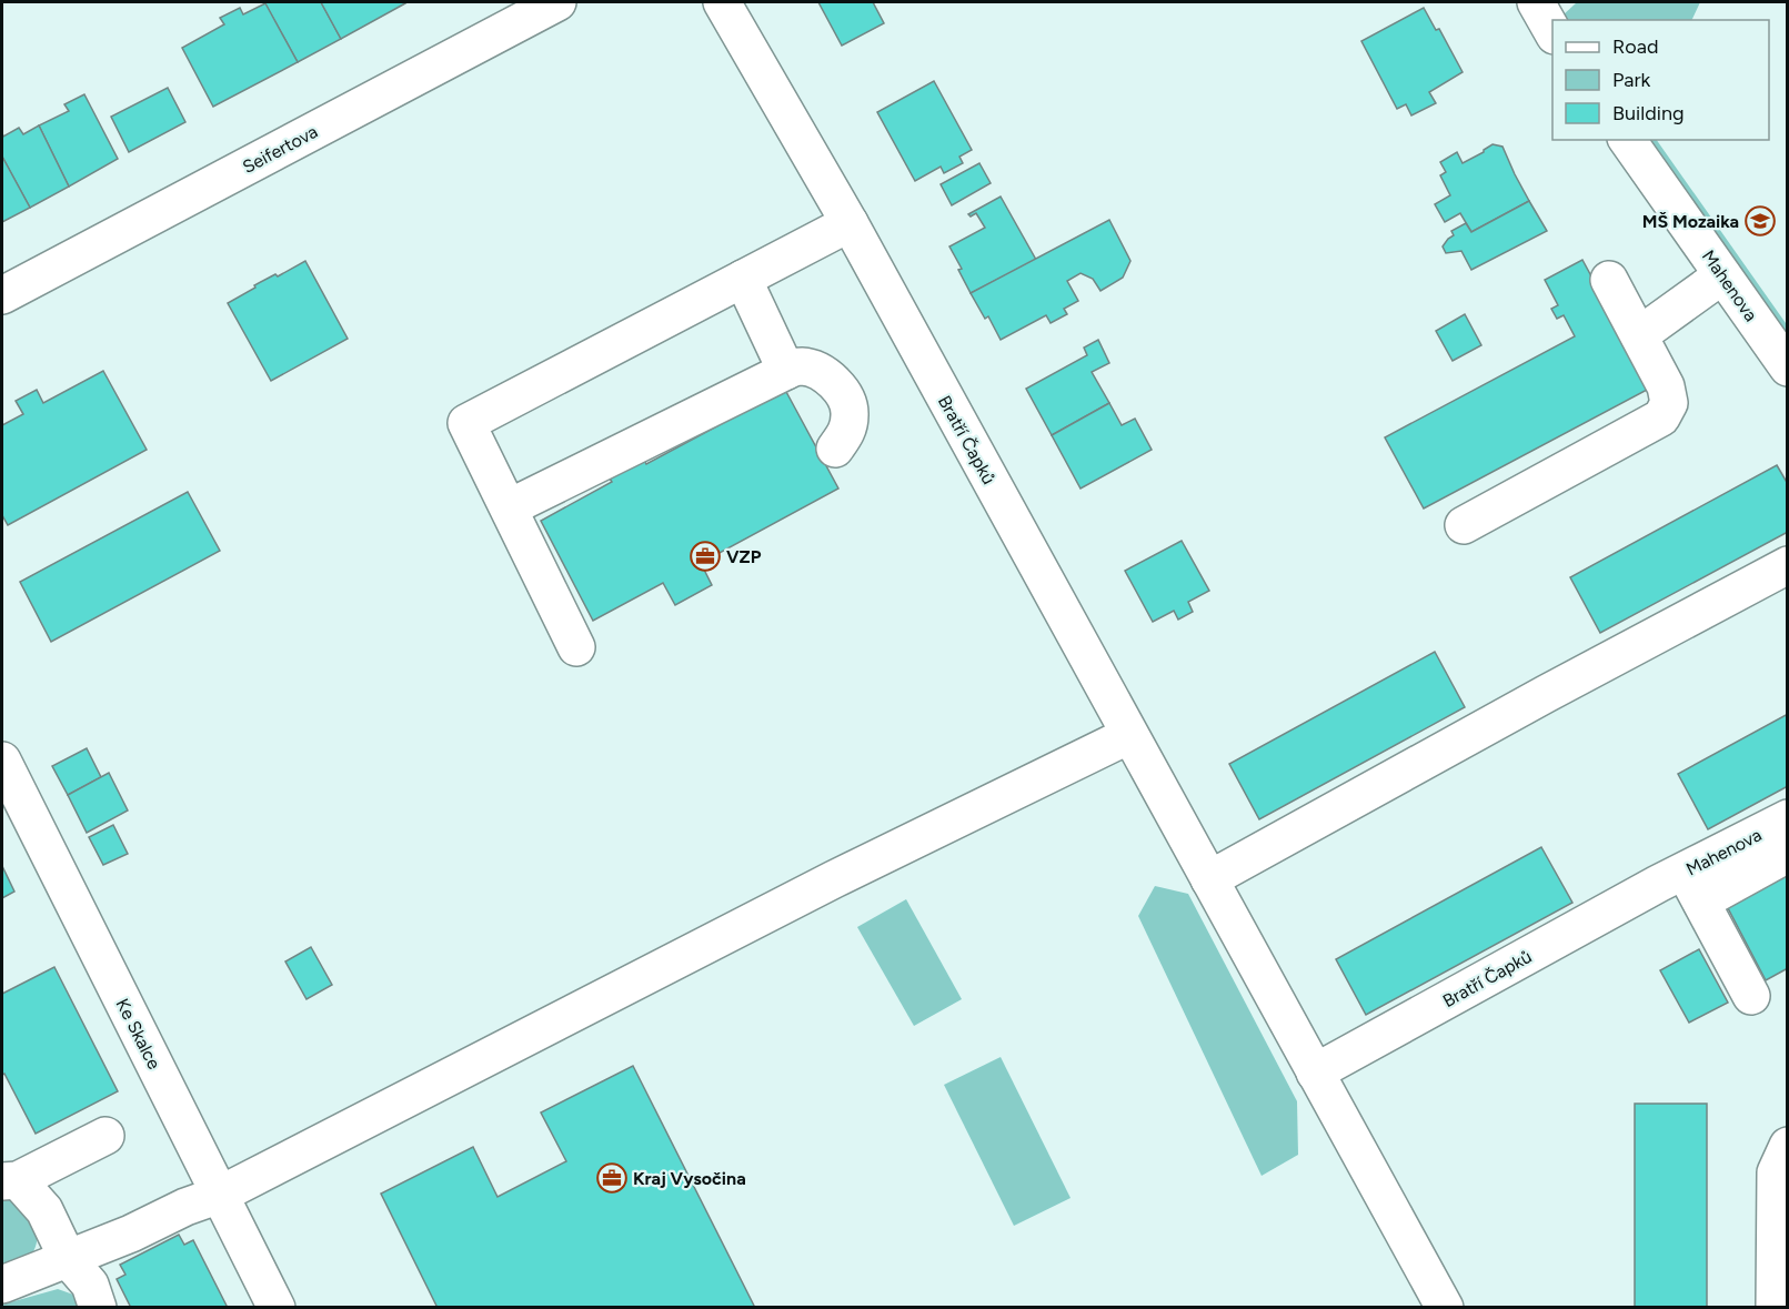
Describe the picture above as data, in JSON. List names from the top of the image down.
{
  "streets": {
    "street": [
      "Seifertova",
      "Mahenova",
      "Bratří Čapků",
      "Ke Skalce"
    ]
  },
  "crossings": [
    ["Mahenova", "Bratří Čapků"]
  ],
  "places": {
    "school or university": ["MŠ Mozaika"],
    "office": ["VZP", "Kraj Vysočina"]
  },
  "legend": ["Road", "Park", "Building"]
}
